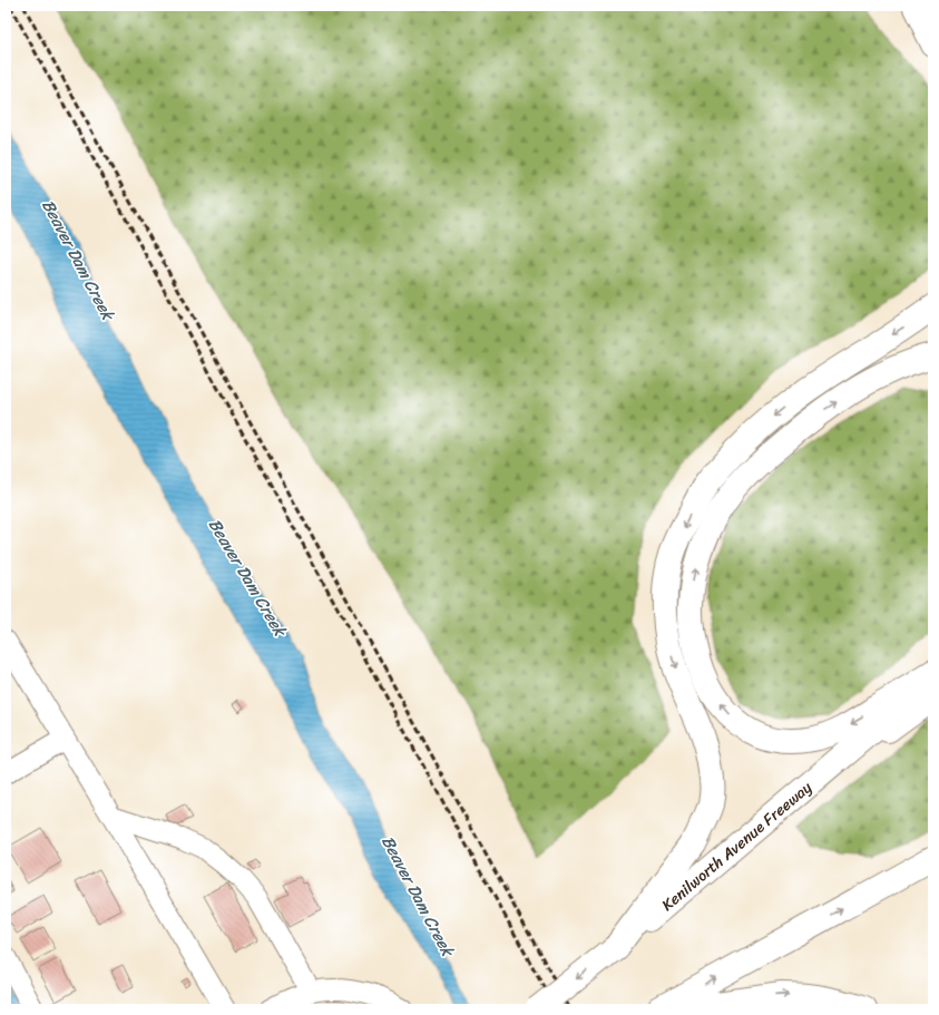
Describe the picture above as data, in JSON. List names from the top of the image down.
{
  "streets": {
    "highway": ["Kenilworth Avenue Freeway"]
  },
  "water": ["Beaver Dam Creek"]
}
